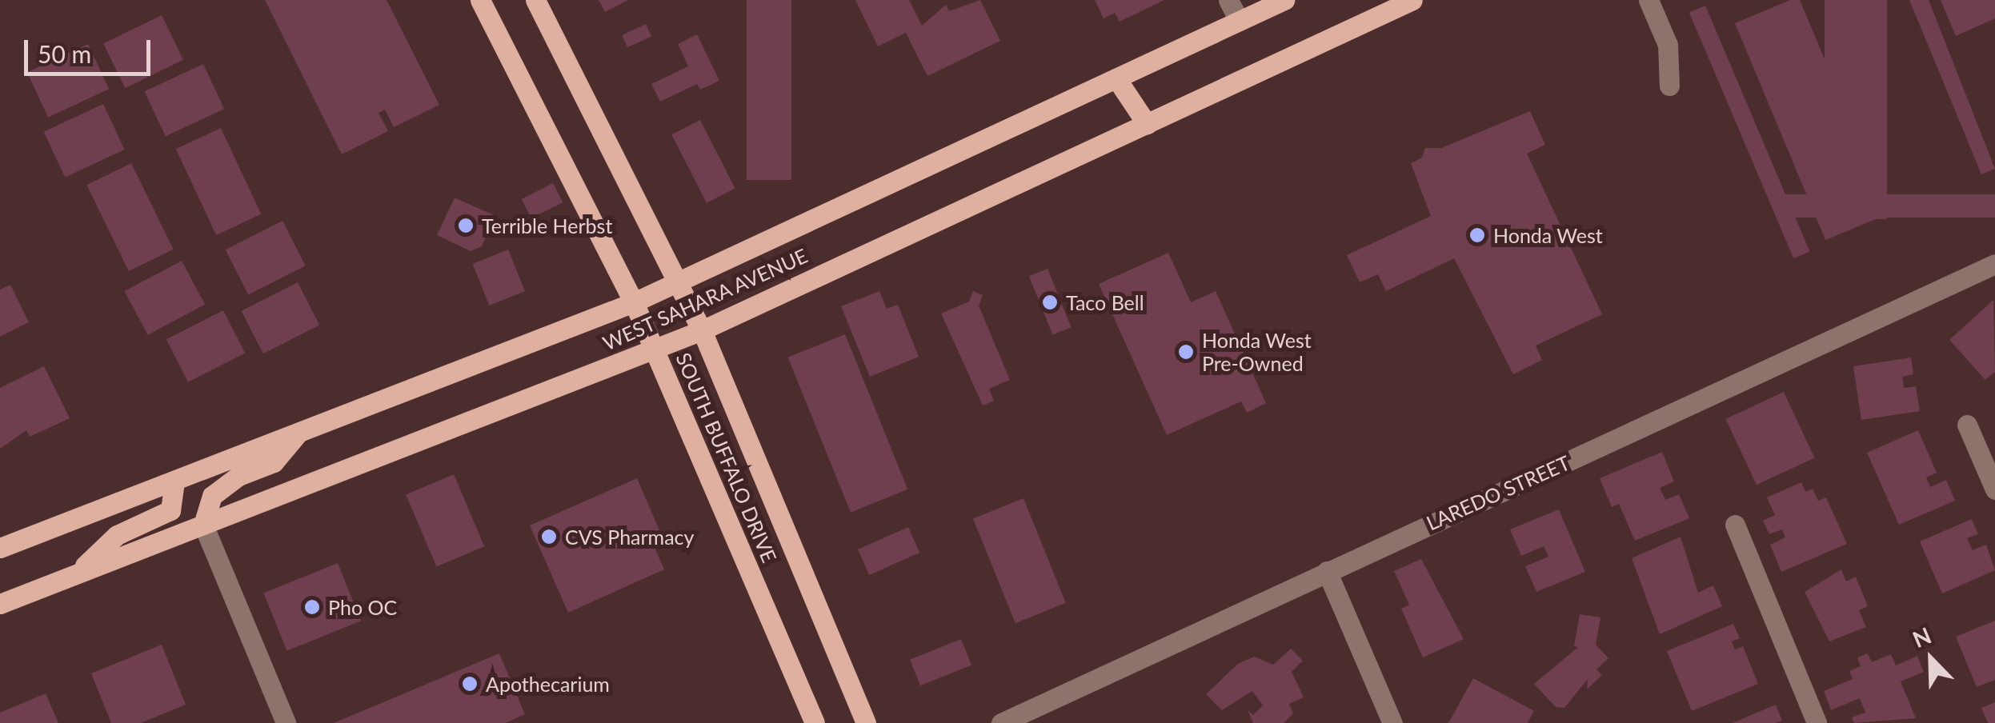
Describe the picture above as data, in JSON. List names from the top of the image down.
{
  "streets": {
    "main road": ["WEST SAHARA AVENUE", "SOUTH BUFFALO DRIVE"],
    "street": ["LAREDO STREET"]
  },
  "crossings": [
    ["WEST SAHARA AVENUE", "SOUTH BUFFALO DRIVE"]
  ],
  "places": [
    "Terrible Herbst",
    "Honda West",
    "Taco Bell",
    "Honda West Pre-Owned",
    "CVS Pharmacy",
    "Pho OC",
    "Apothecarium"
  ],
  "scale_bar": "50 m",
  "north": "top left"
}
